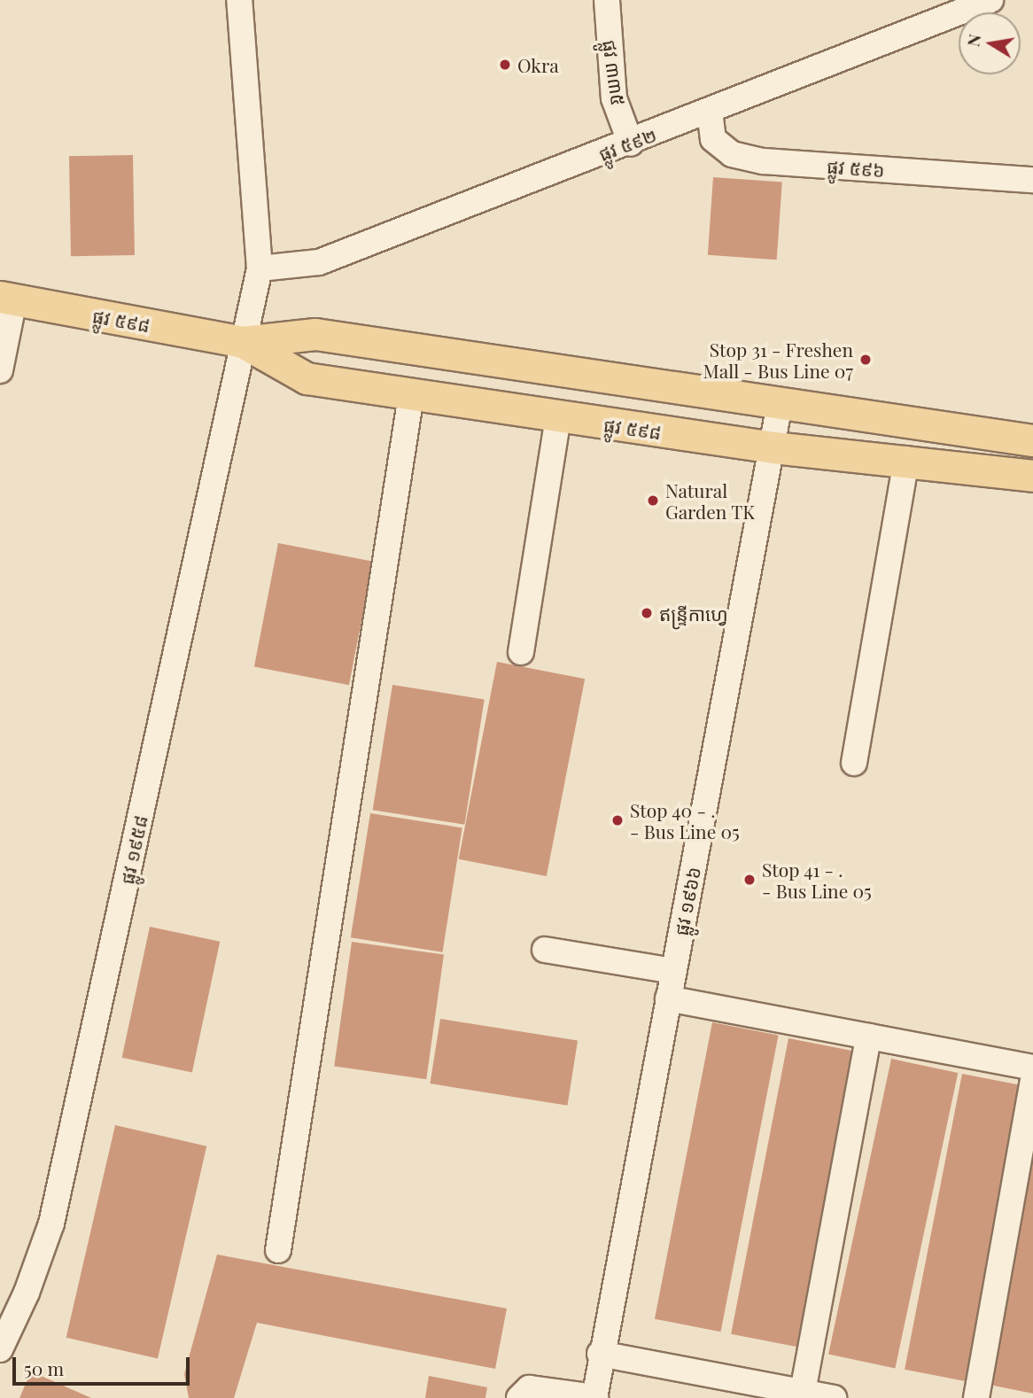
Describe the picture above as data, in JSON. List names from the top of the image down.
{
  "streets": {
    "main road": ["ផ្លូវ ៥៩៨"],
    "street": [
      "ផ្លូវ ៣៣៥",
      "ផ្លូវ ៥៩២",
      "ផ្លូវ ៥៩៦",
      "ផ្លូវ ១៩៥៨",
      "ផ្លូវ ១៩៦៦"
    ]
  },
  "crossings": [
    ["ផ្លូវ ៣៣៥", "ផ្លូវ ៥៩២"],
    ["ផ្លូវ ៥៩២", "ផ្លូវ ៥៩៦"],
    ["ផ្លូវ ៥៩២", "ផ្លូវ ១៩៥៨"],
    ["ផ្លូវ ៥៩៨", "ផ្លូវ ១៩៥៨"],
    ["ផ្លូវ ៥៩៨", "ផ្លូវ ១៩៦៦"]
  ],
  "places": [
    "Okra",
    "Stop 31 - Freshen Mall - Bus Line 07",
    "Natural Garden TK",
    "ឥន្ទ្រីកាហ្វេ",
    "Stop 40 - . - Bus Line 05",
    "Stop 41 - . - Bus Line 05"
  ],
  "scale_bar": "50 m",
  "north": "left"
}
